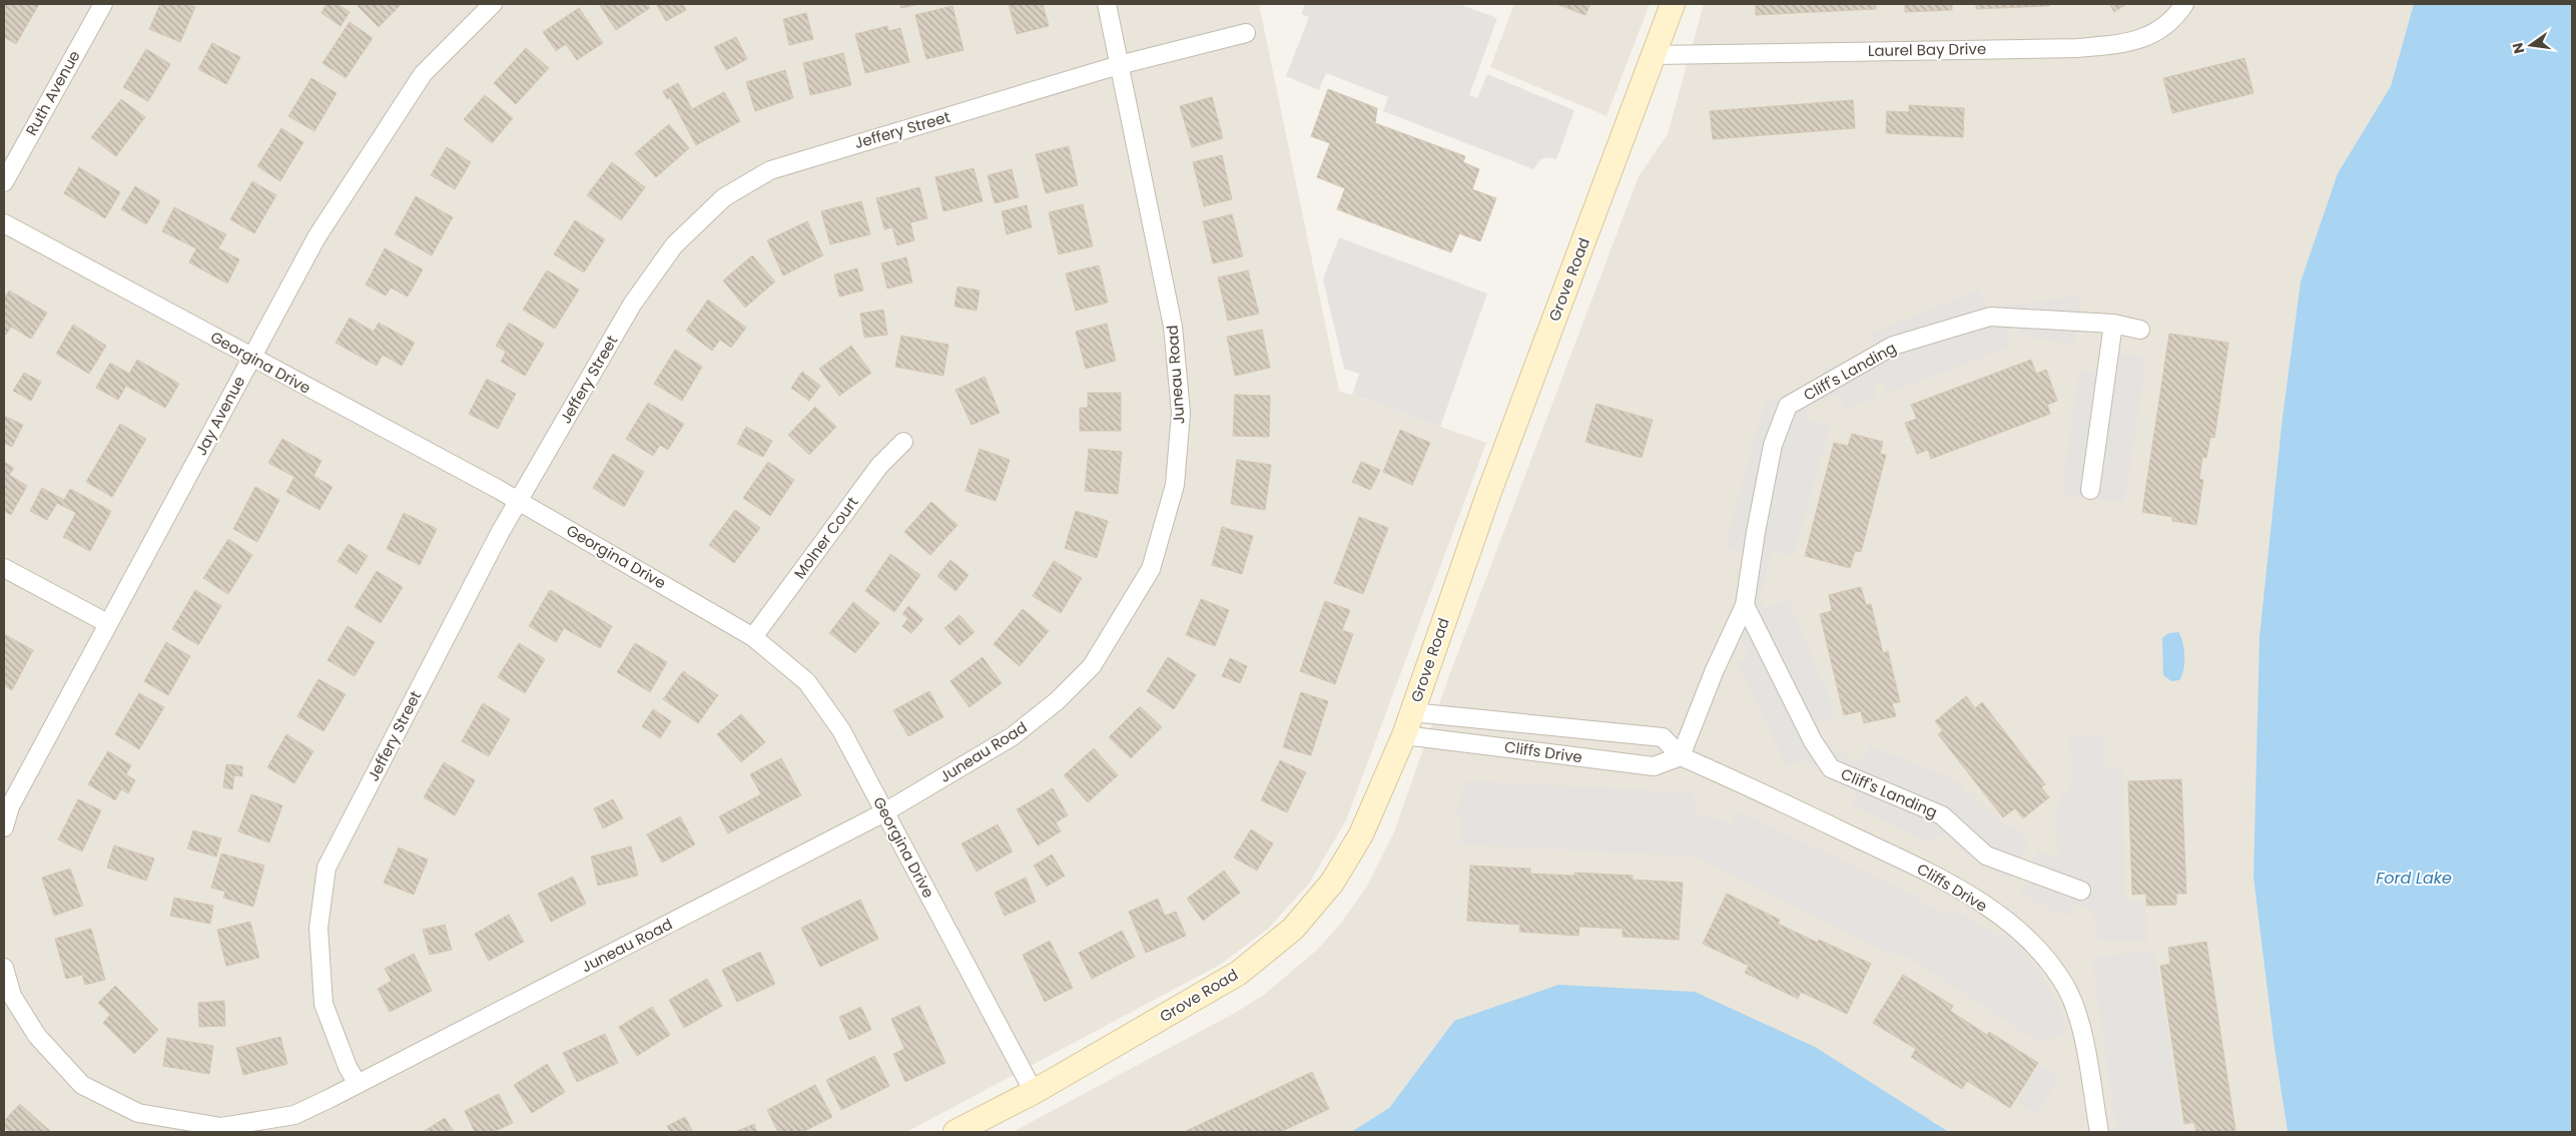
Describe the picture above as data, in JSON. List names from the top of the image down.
{
  "streets": {
    "main road": ["Grove Road"],
    "street": [
      "Laurel Bay Drive",
      "Ruth Avenue",
      "Jeffery Street",
      "Georgina Drive",
      "Cliff's Landing",
      "Juneau Road",
      "Jay Avenue",
      "Molner Court",
      "Cliffs Drive"
    ]
  },
  "crossings": [
    ["Laurel Bay Drive", "Grove Road"],
    ["Jeffery Street", "Georgina Drive"],
    ["Jeffery Street", "Juneau Road"],
    ["Grove Road", "Georgina Drive"],
    ["Grove Road", "Cliffs Drive"],
    ["Georgina Drive", "Juneau Road"],
    ["Georgina Drive", "Jay Avenue"],
    ["Georgina Drive", "Molner Court"],
    ["Cliff's Landing", "Cliffs Drive"]
  ],
  "water": ["Ford Lake"],
  "north": "left"
}
